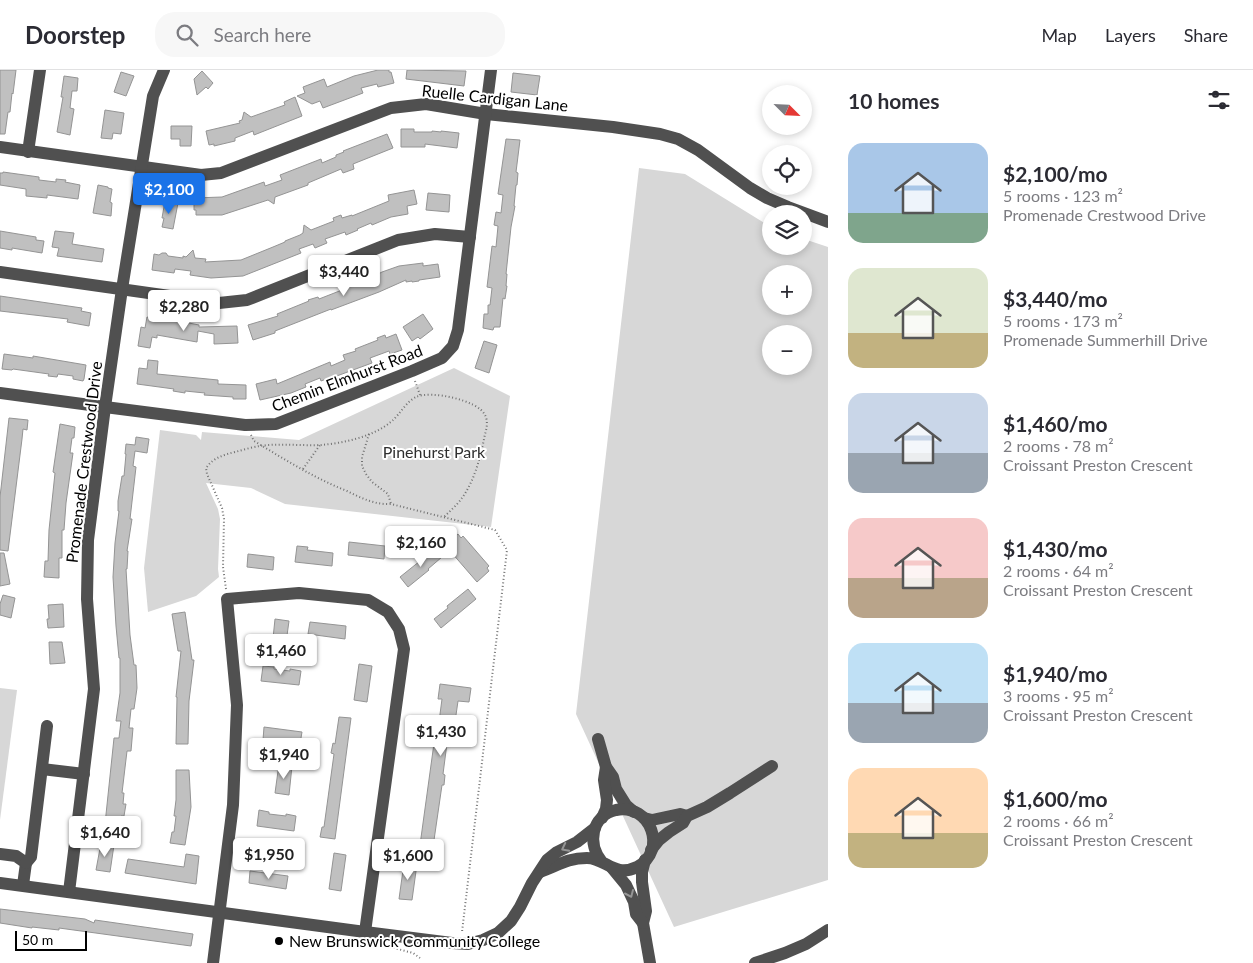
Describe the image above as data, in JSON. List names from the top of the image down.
{
  "streets": {
    "street": ["Ruelle Cardigan Lane", "Chemin Elmhurst Road", "Promenade Crestwood Drive"]
  },
  "crossings": [
    ["Ruelle Cardigan Lane", "Chemin Elmhurst Road"],
    ["Ruelle Cardigan Lane", "Promenade Crestwood Drive"],
    ["Chemin Elmhurst Road", "Promenade Crestwood Drive"]
  ],
  "parks": ["Pinehurst Park"],
  "places": ["New Brunswick Community College"],
  "scale_bar": "50 m",
  "north": "bottom right",
  "page": {
    "header": "Doorstep",
    "search": "Search here",
    "nav": ["Map", "Layers", "Share"],
    "heading": "10 homes",
    "map_buttons": ["+", "−"],
    "list": [
      {
        "name": "$2,100/mo",
        "note": "5 rooms · 123 m² · Promenade Crestwood Drive"
      },
      {
        "name": "$3,440/mo",
        "note": "5 rooms · 173 m² · Promenade Summerhill Drive"
      },
      {
        "name": "$1,460/mo",
        "note": "2 rooms · 78 m² · Croissant Preston Crescent"
      },
      {
        "name": "$1,430/mo",
        "note": "2 rooms · 64 m² · Croissant Preston Crescent"
      },
      {
        "name": "$1,940/mo",
        "note": "3 rooms · 95 m² · Croissant Preston Crescent"
      },
      {
        "name": "$1,600/mo",
        "note": "2 rooms · 66 m² · Croissant Preston Crescent"
      }
    ],
    "price": [
      "$2,100",
      "$3,440",
      "$2,280",
      "$2,160",
      "$1,460",
      "$1,430",
      "$1,940",
      "$1,640",
      "$1,950",
      "$1,600"
    ],
    "scale": "50 m"
  }
}
